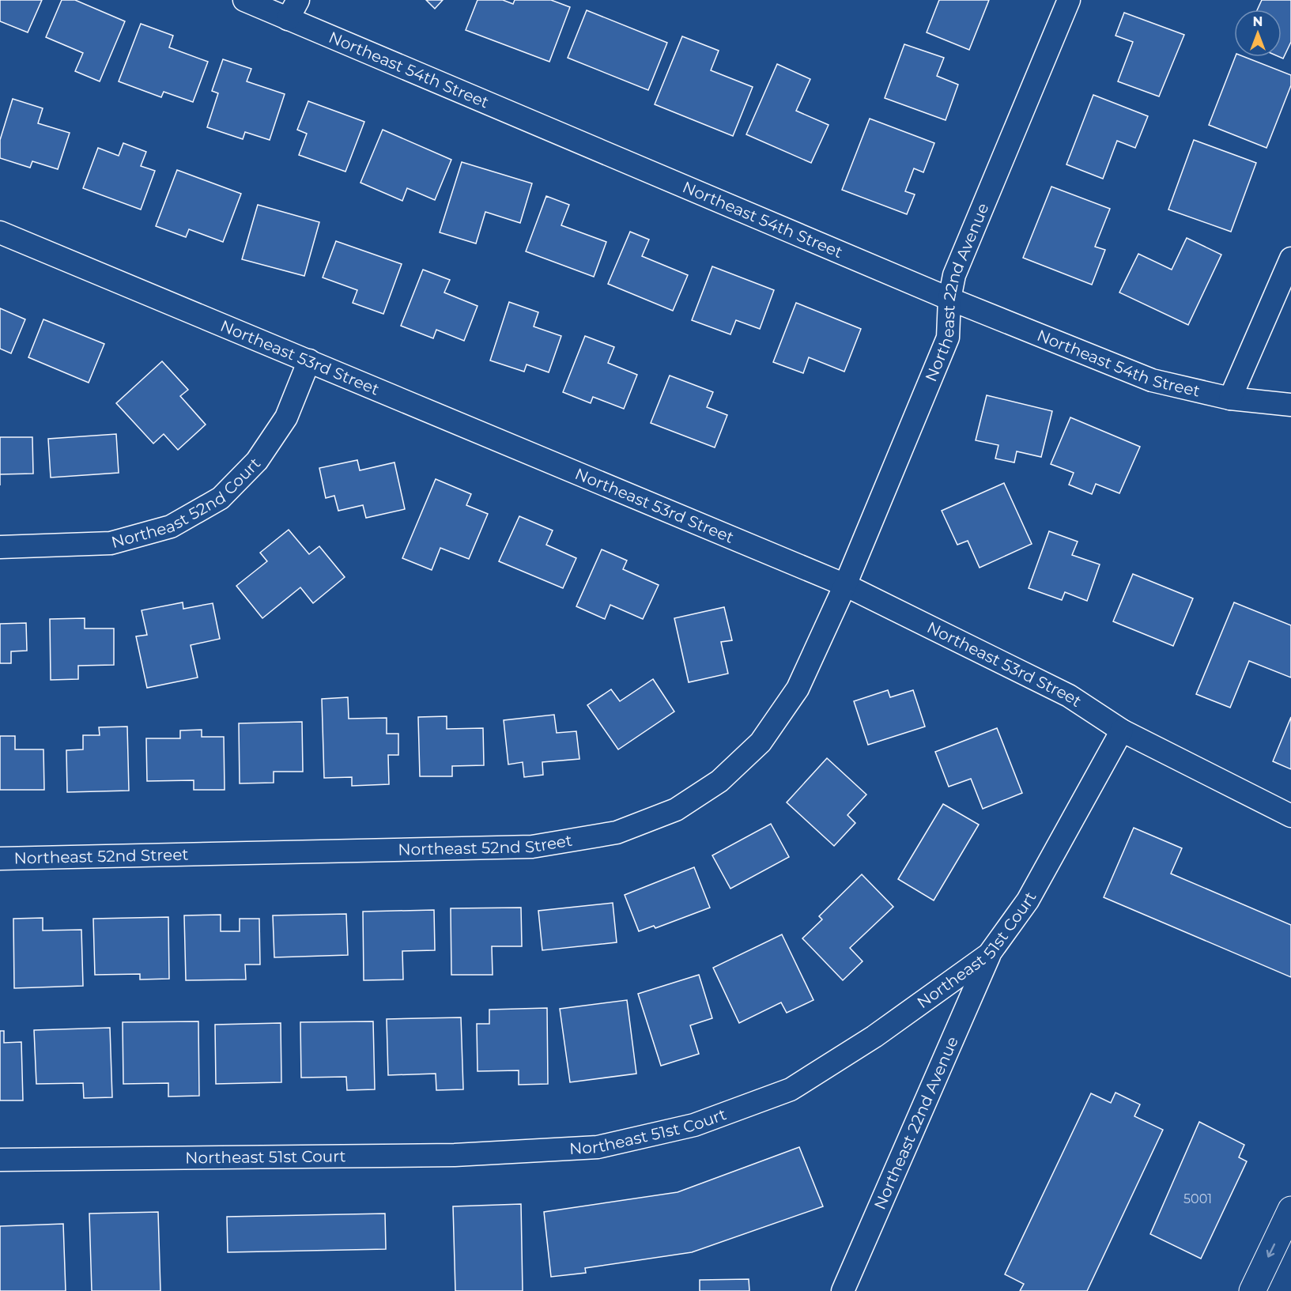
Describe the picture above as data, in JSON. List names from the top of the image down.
{
  "streets": {
    "street": [
      "Northeast 54th Street",
      "Northeast 22nd Avenue",
      "Northeast 53rd Street",
      "Northeast 52nd Court",
      "Northeast 52nd Street",
      "Northeast 51st Court"
    ]
  },
  "crossings": [
    ["Northeast 54th Street", "Northeast 22nd Avenue"],
    ["Northeast 22nd Avenue", "Northeast 53rd Street"],
    ["Northeast 22nd Avenue", "Northeast 52nd Street"],
    ["Northeast 22nd Avenue", "Northeast 51st Court"],
    ["Northeast 53rd Street", "Northeast 52nd Court"],
    ["Northeast 53rd Street", "Northeast 52nd Street"],
    ["Northeast 53rd Street", "Northeast 51st Court"]
  ],
  "house_numbers": ["5001"],
  "north": "top"
}
